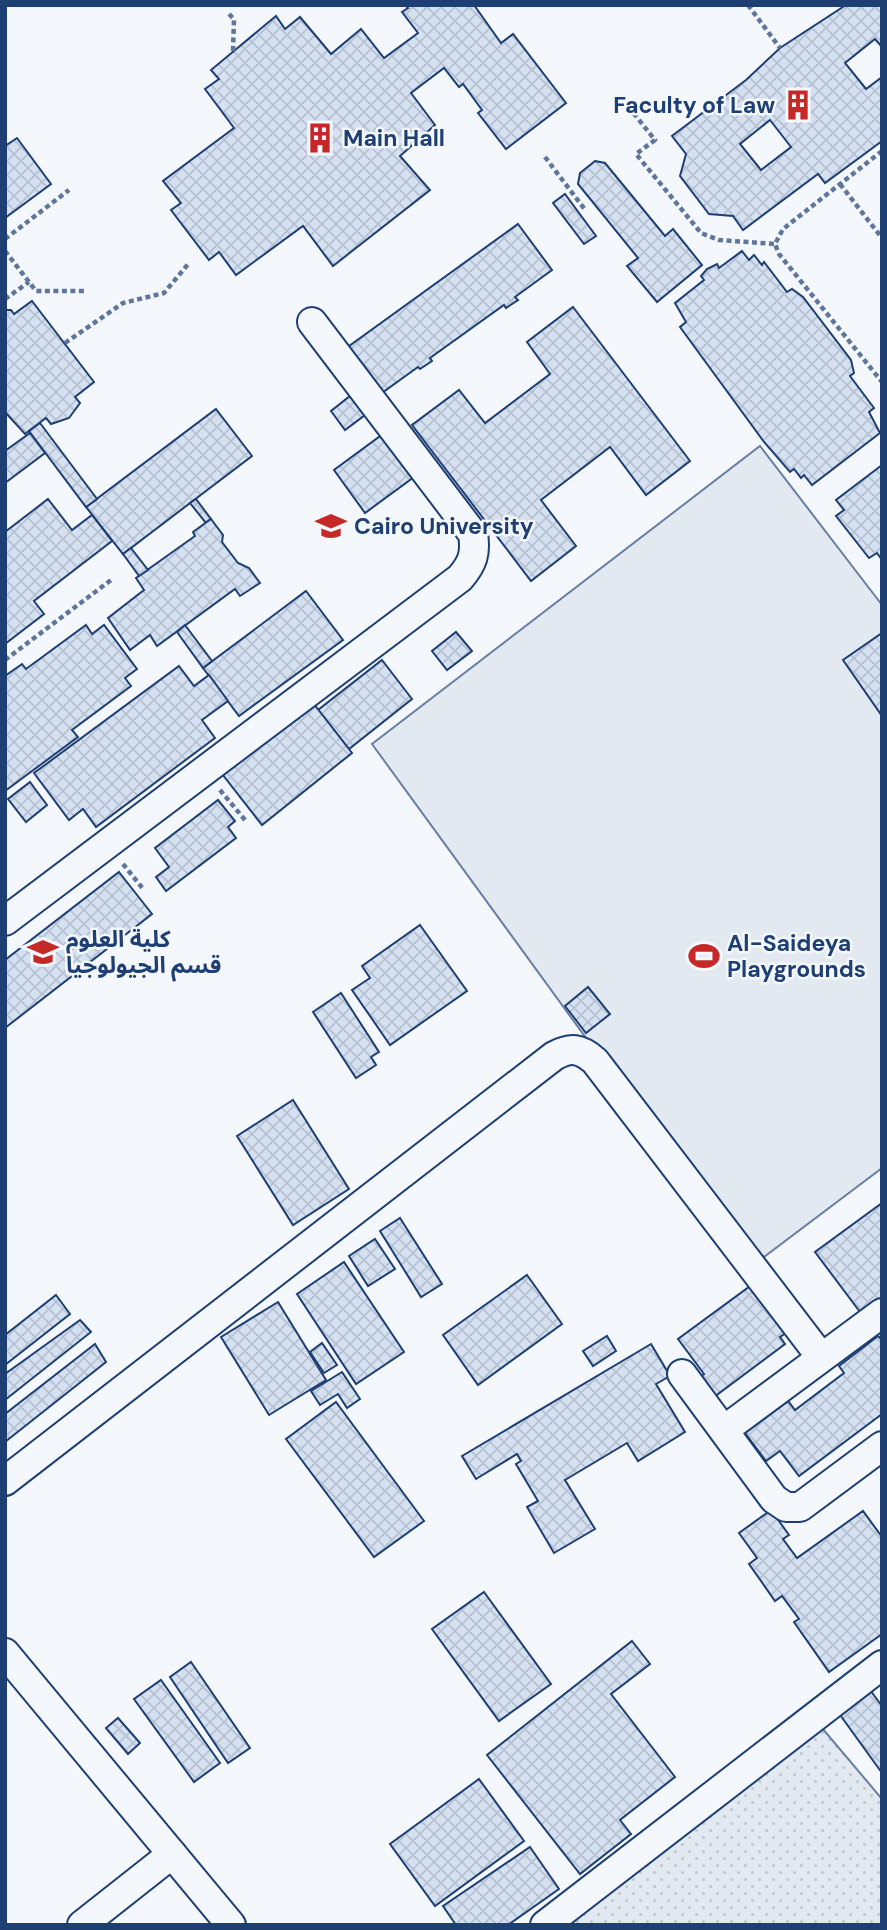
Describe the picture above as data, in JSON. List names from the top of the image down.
{
  "places": {
    "building": ["Faculty of Law", "Main Hall"],
    "school or university": ["Cairo University", "كلية العلوم قسم الجيولوجيا"],
    "sports": ["Al-Saideya Playgrounds"]
  }
}
